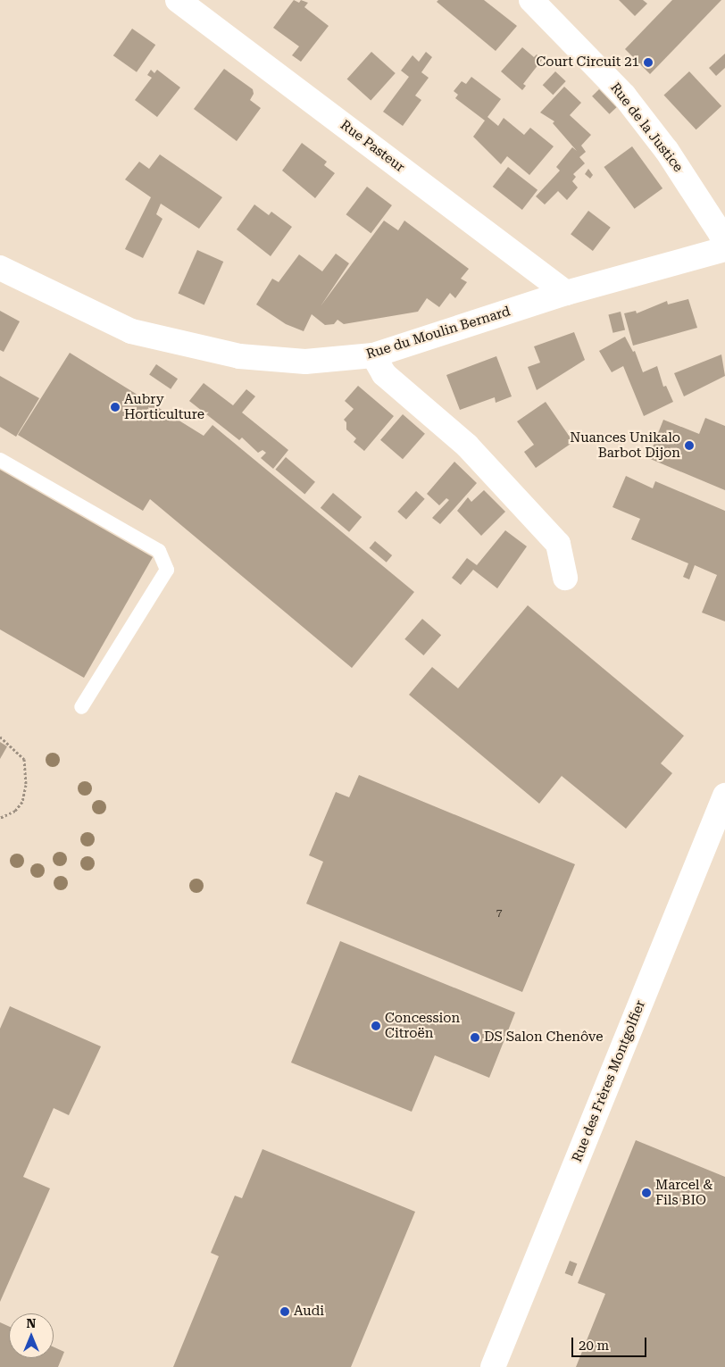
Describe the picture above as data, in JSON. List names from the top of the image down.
{
  "streets": {
    "street": [
      "Rue de la Justice",
      "Rue Pasteur",
      "Rue du Moulin Bernard",
      "Rue des Frères Montgolfier"
    ]
  },
  "crossings": [
    ["Rue de la Justice", "Rue du Moulin Bernard"],
    ["Rue Pasteur", "Rue du Moulin Bernard"]
  ],
  "places": [
    "Court Circuit 21",
    "Aubry Horticulture",
    "Nuances Unikalo Barbot Dijon",
    "Concession Citroën",
    "DS Salon Chenôve",
    "Marcel & Fils BIO",
    "Audi"
  ],
  "house_numbers": ["7"],
  "scale_bar": "20 m",
  "north": "top"
}
